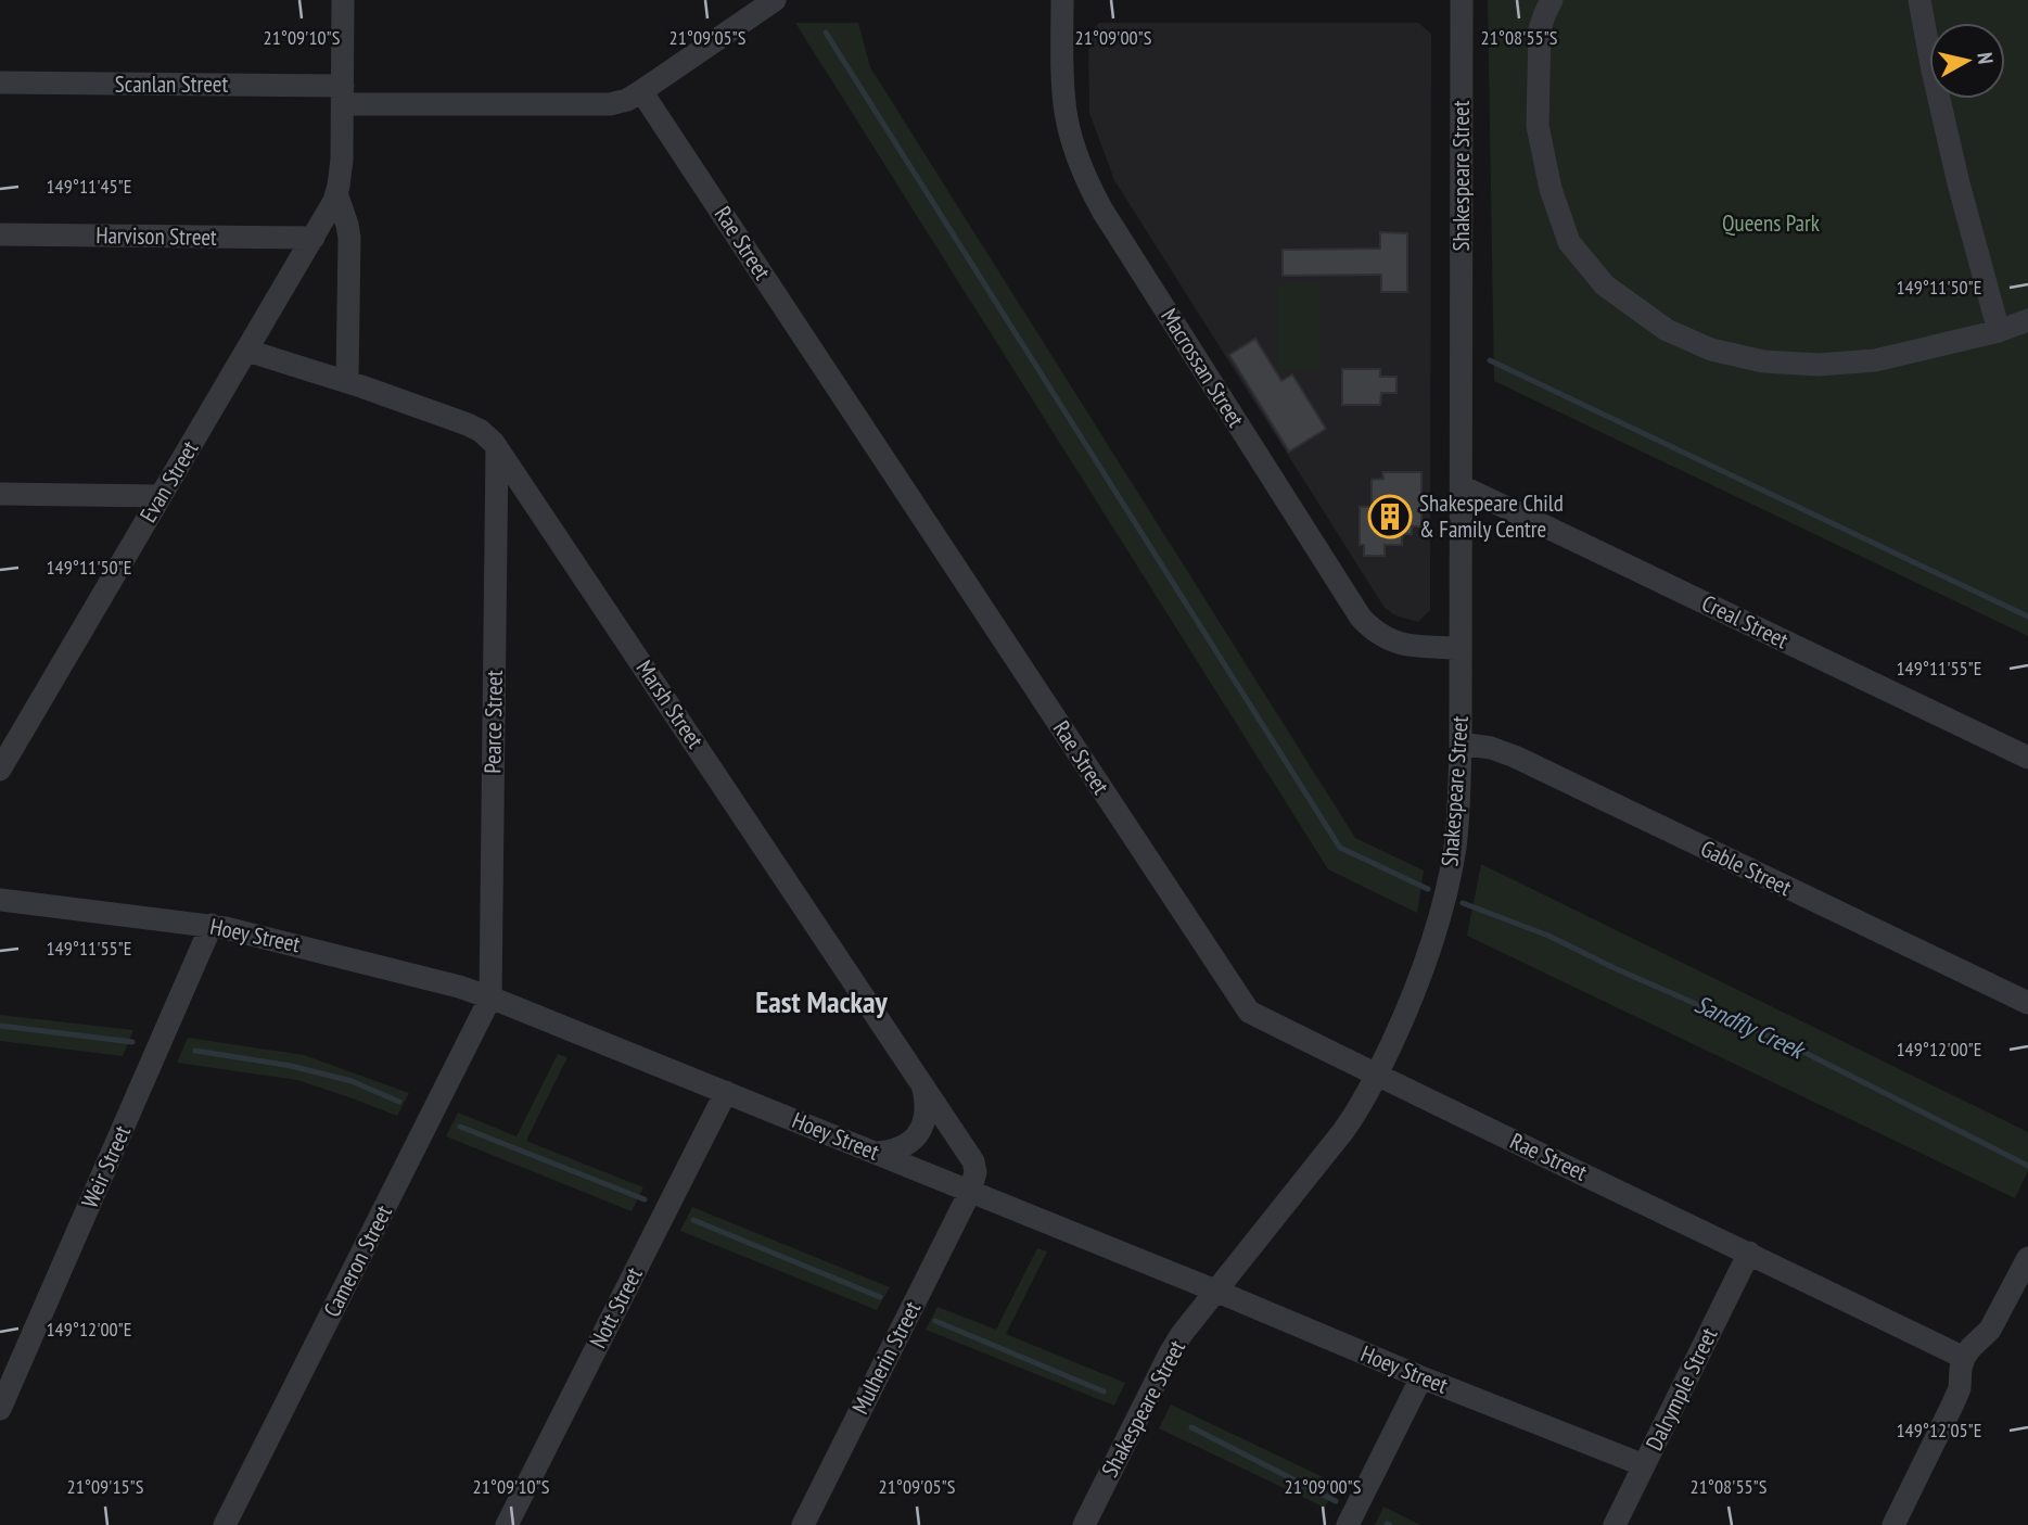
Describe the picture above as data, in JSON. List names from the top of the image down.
{
  "streets": {
    "street": [
      "Scanlan Street",
      "Shakespeare Street",
      "Harvison Street",
      "Rae Street",
      "Macrossan Street",
      "Evan Street",
      "Creal Street",
      "Marsh Street",
      "Pearce Street",
      "Gable Street",
      "Hoey Street",
      "Weir Street",
      "Cameron Street",
      "Nott Street",
      "Mulherin Street",
      "Dalrymple Street"
    ]
  },
  "crossings": [
    ["Scanlan Street", "Evan Street"],
    ["Shakespeare Street", "Rae Street"],
    ["Shakespeare Street", "Macrossan Street"],
    ["Shakespeare Street", "Creal Street"],
    ["Shakespeare Street", "Gable Street"],
    ["Shakespeare Street", "Hoey Street"],
    ["Harvison Street", "Evan Street"],
    ["Rae Street", "Dalrymple Street"],
    ["Evan Street", "Marsh Street"],
    ["Marsh Street", "Pearce Street"],
    ["Marsh Street", "Hoey Street"],
    ["Marsh Street", "Mulherin Street"],
    ["Pearce Street", "Hoey Street"],
    ["Pearce Street", "Cameron Street"],
    ["Hoey Street", "Weir Street"],
    ["Hoey Street", "Cameron Street"],
    ["Hoey Street", "Nott Street"],
    ["Hoey Street", "Mulherin Street"],
    ["Hoey Street", "Dalrymple Street"]
  ],
  "districts": ["East Mackay"],
  "water": ["Sandfly Creek"],
  "parks": ["Queens Park"],
  "places": {
    "building": ["Shakespeare Child & Family Centre"]
  },
  "north": "right",
  "coordinates": [
    "21°09'10\"S",
    "21°09'05\"S",
    "21°09'00\"S",
    "21°08'55\"S",
    "149°11'45\"E",
    "149°11'50\"E",
    "149°11'55\"E",
    "149°12'00\"E",
    "149°12'05\"E",
    "21°09'15\"S"
  ]
}
